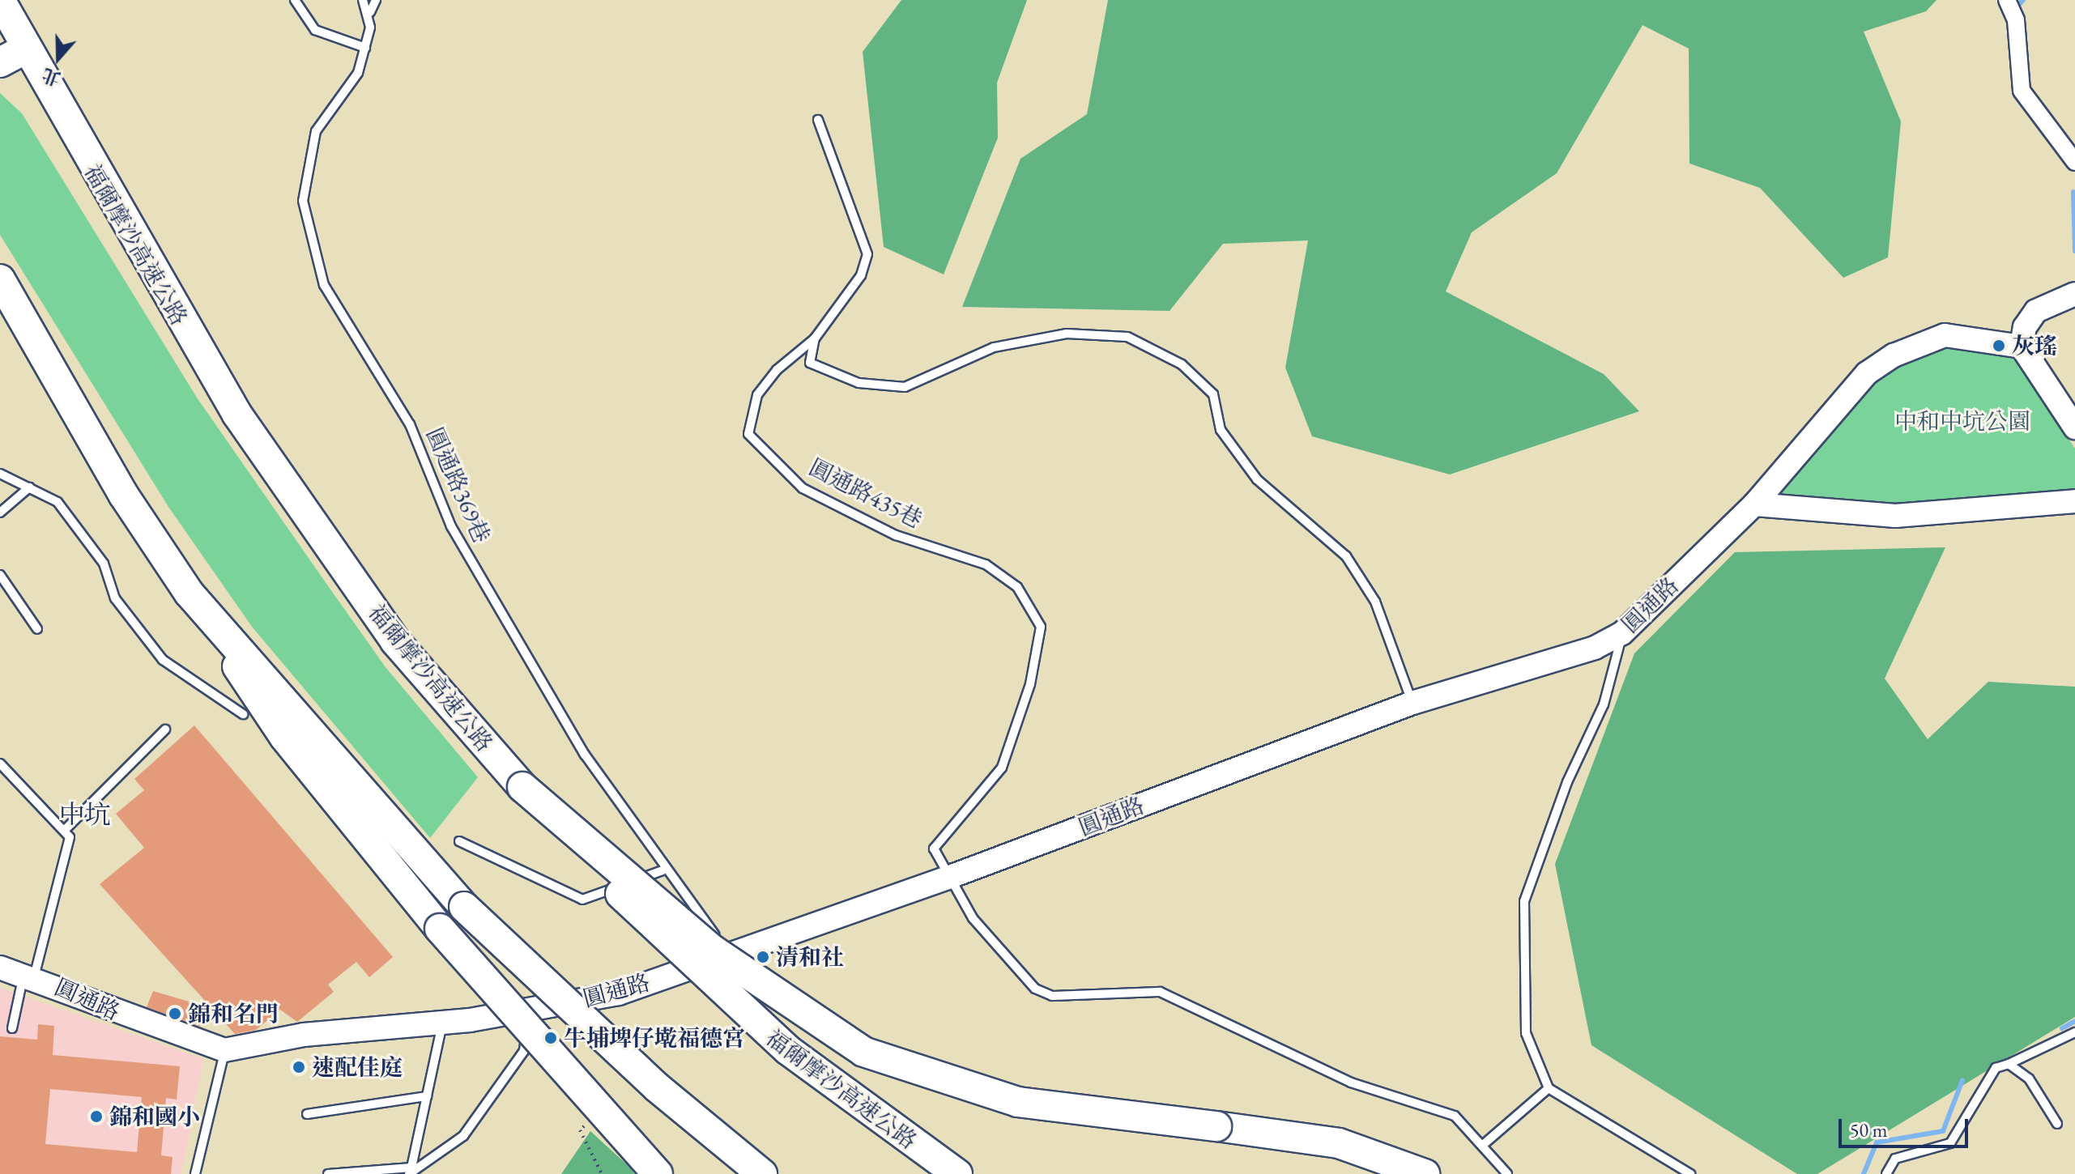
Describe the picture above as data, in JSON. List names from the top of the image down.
{
  "streets": {
    "highway": ["福爾摩沙高速公路"],
    "street": ["圓通路"],
    "lane": ["圓通路369巷", "圓通路435巷"]
  },
  "crossings": [
    ["圓通路369巷", "圓通路"],
    ["圓通路435巷", "圓通路"]
  ],
  "districts": ["中坑"],
  "parks": ["中和中坑公園"],
  "places": [
    "灰瑤",
    "清和社",
    "錦和名門",
    "牛埔埤仔墘福德宮",
    "速配佳庭",
    "錦和國小"
  ],
  "scale_bar": "50 m",
  "north": "bottom"
}
